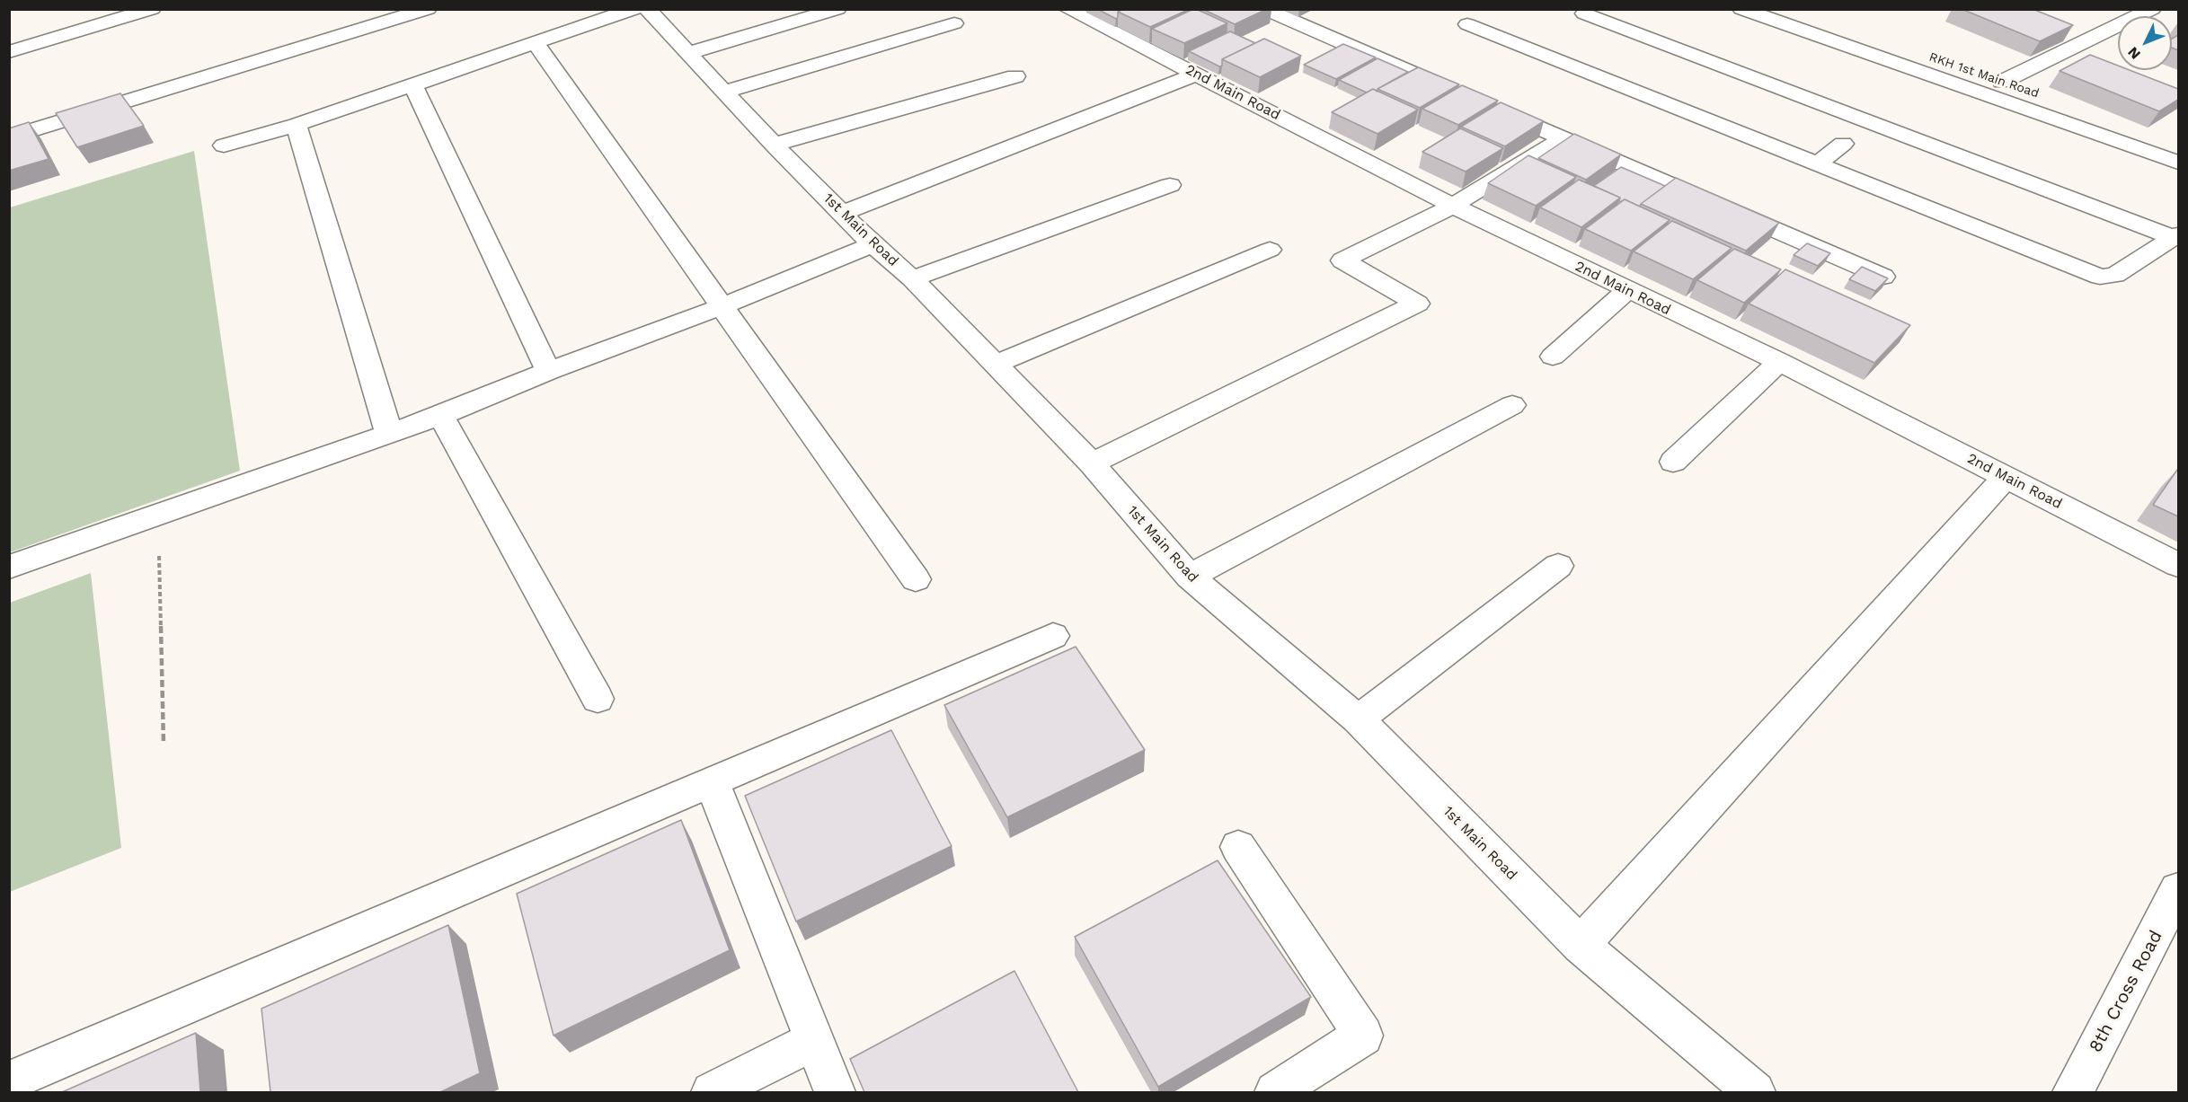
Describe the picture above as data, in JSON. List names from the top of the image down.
{
  "streets": {
    "street": [
      "RKH 1st Main Road",
      "2nd Main Road",
      "1st Main Road",
      "8th Cross Road"
    ]
  },
  "north": "bottom left"
}
